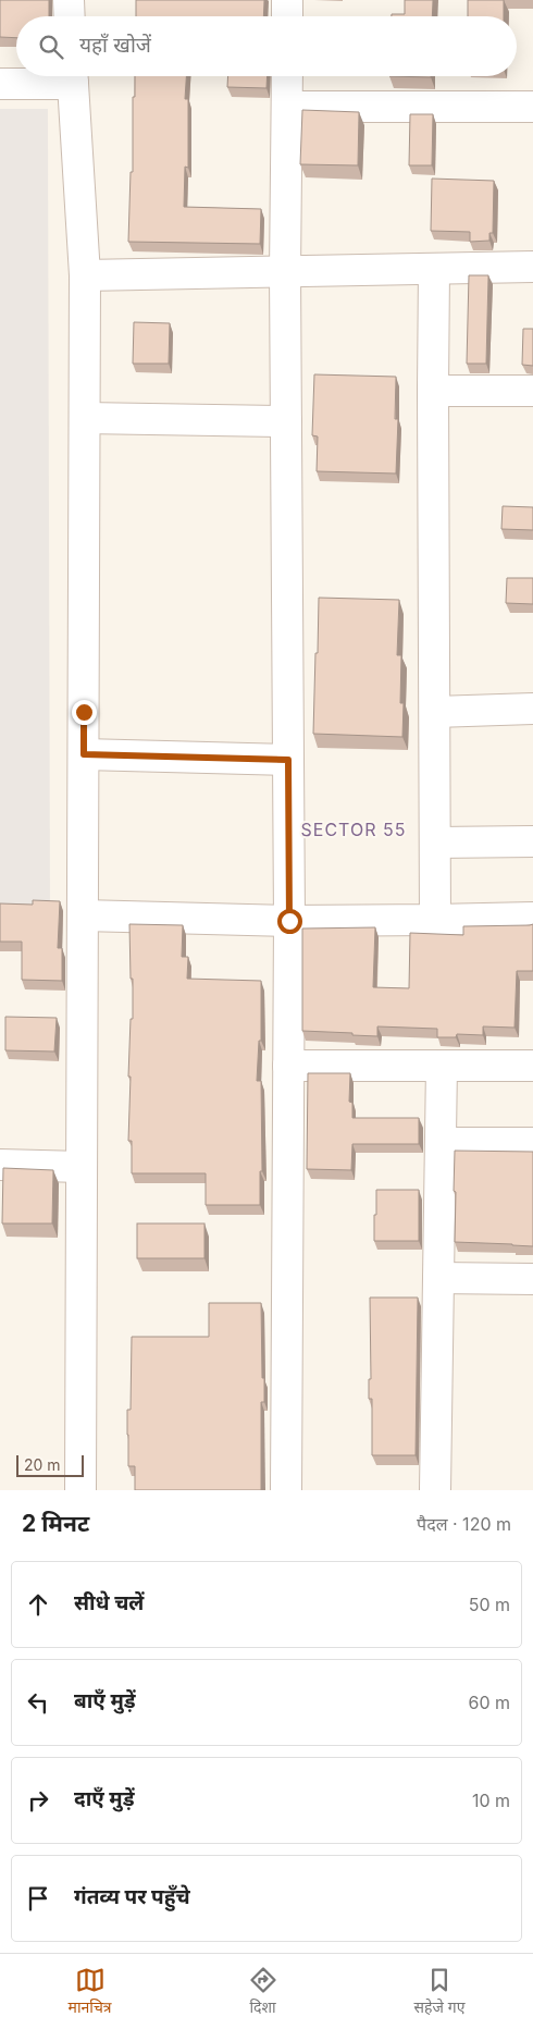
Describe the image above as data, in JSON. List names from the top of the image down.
{
  "districts": ["SECTOR 55"],
  "scale_bar": "20 m",
  "page": {
    "search": "यहाँ खोजें",
    "scale": "20 m",
    "heading": ["2 मिनट", "पैदल · 120 m"],
    "list": [
      ["सीधे चलें", "50 m"],
      ["बाएँ मुड़ें", "60 m"],
      ["दाएँ मुड़ें", "10 m"],
      "गंतव्य पर पहुँचे"
    ],
    "nav": ["मानचित्र", "दिशा", "सहेजे गए"]
  }
}
